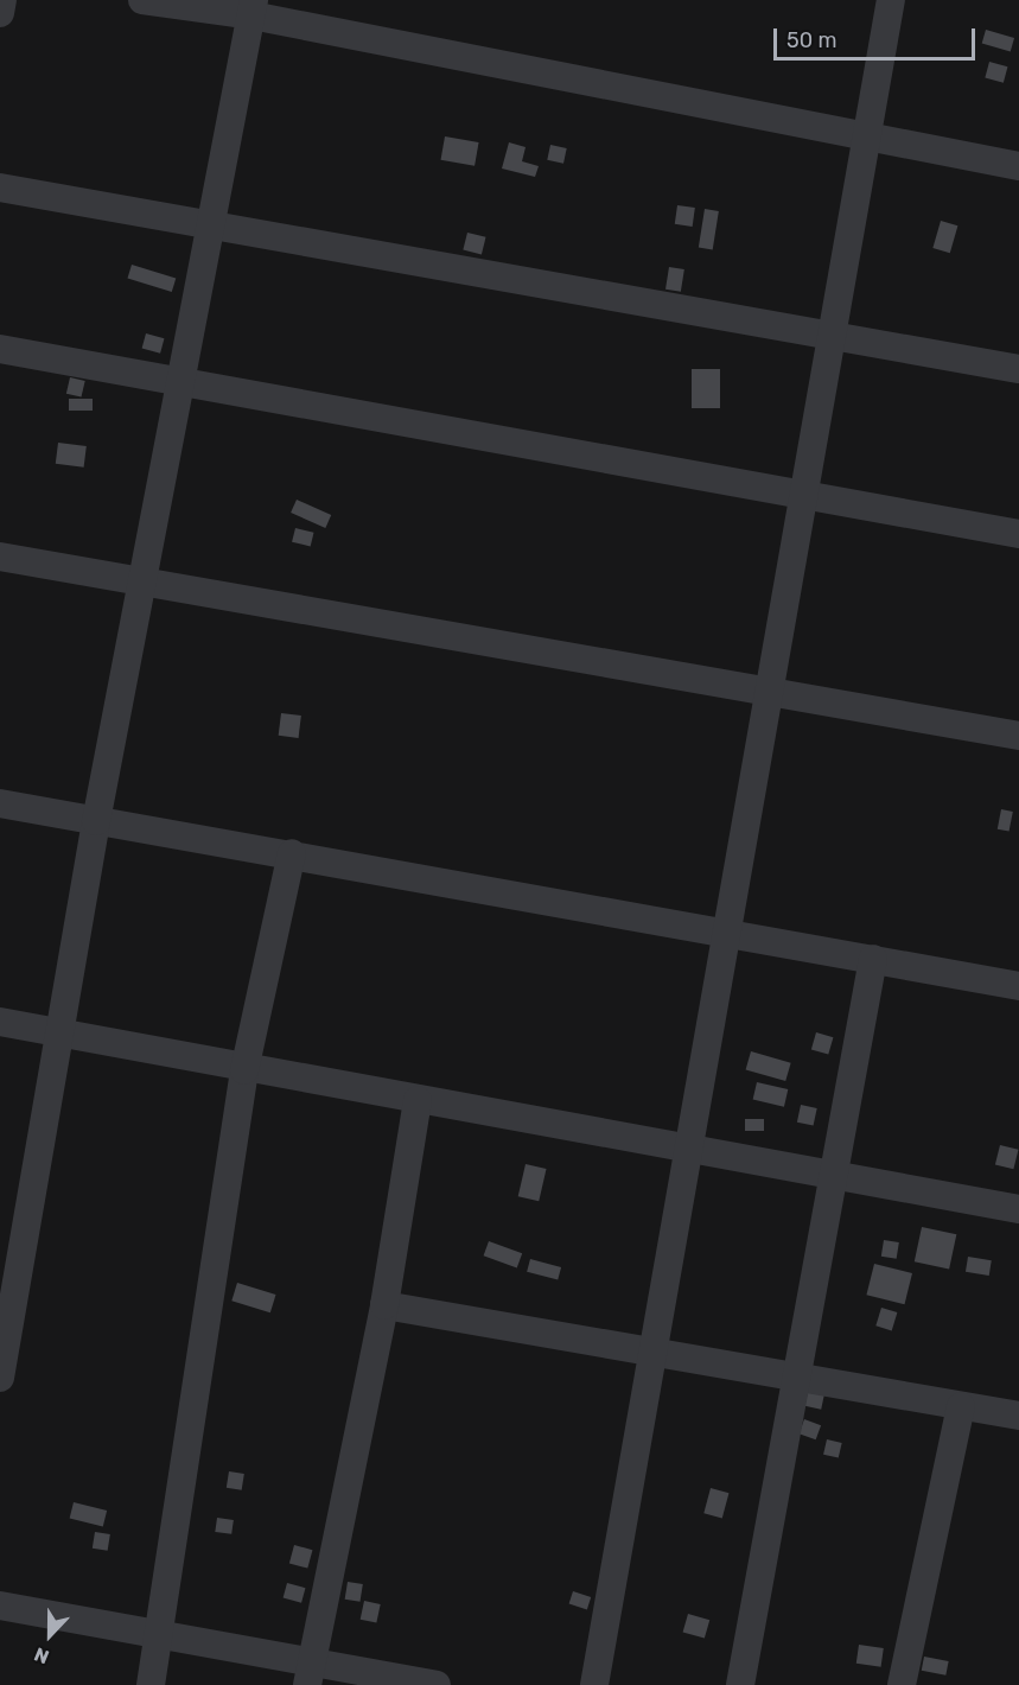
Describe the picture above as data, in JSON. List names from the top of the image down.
{
  "scale_bar": "50 m",
  "north": "bottom"
}
